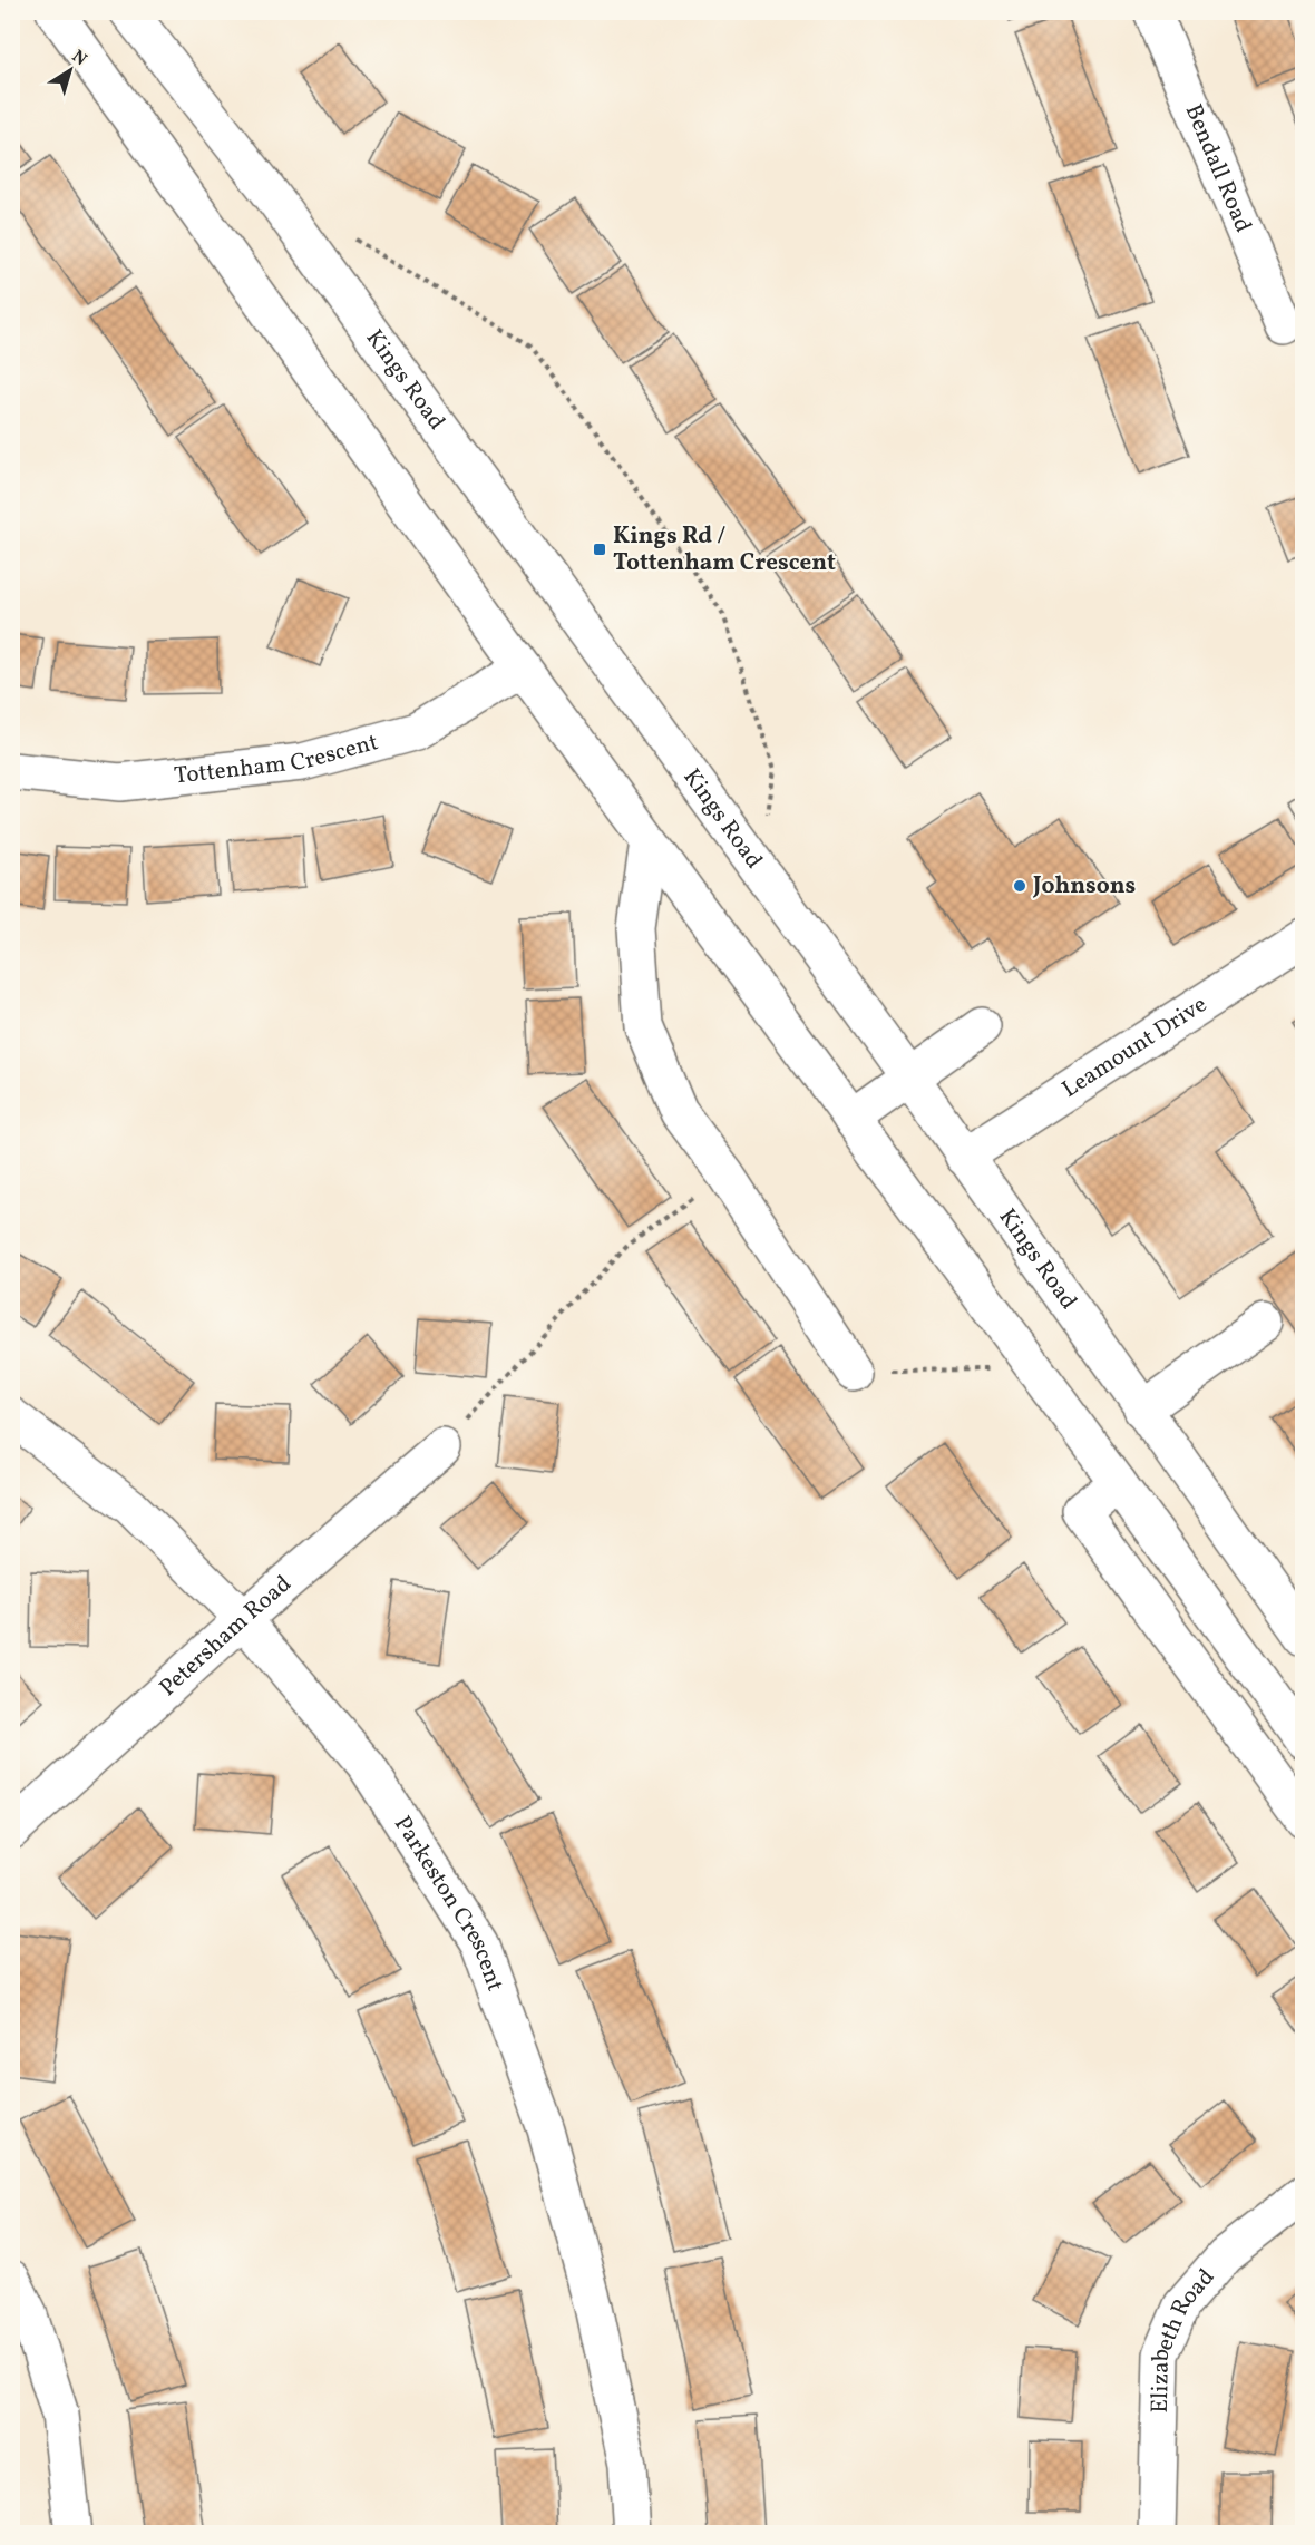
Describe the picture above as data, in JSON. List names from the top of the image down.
{
  "streets": {
    "street": [
      "Bendall Road",
      "Kings Road",
      "Tottenham Crescent",
      "Leamount Drive",
      "Petersham Road",
      "Parkeston Crescent",
      "Elizabeth Road"
    ]
  },
  "crossings": [
    ["Kings Road", "Leamount Drive"],
    ["Petersham Road", "Parkeston Crescent"]
  ],
  "places": {
    "transit": ["Kings Rd / Tottenham Crescent"],
    "other": ["Johnsons"]
  },
  "north": "top right"
}
